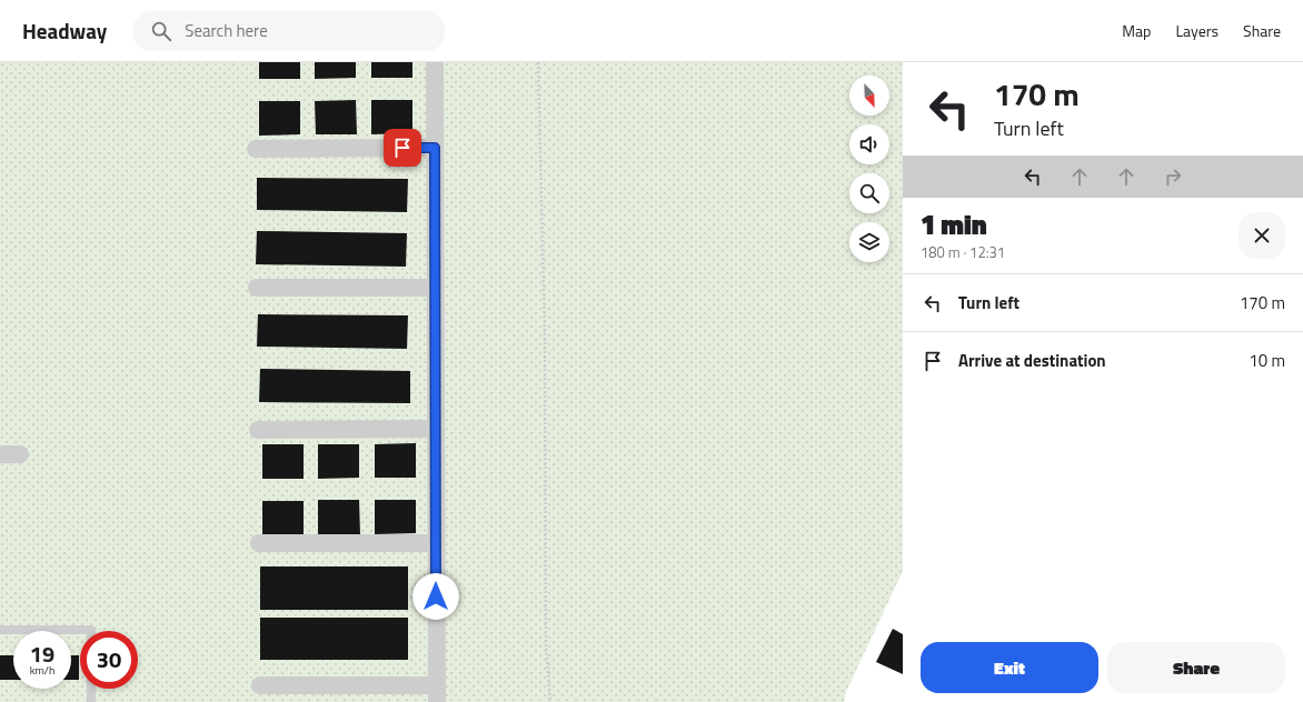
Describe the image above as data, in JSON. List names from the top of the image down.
{
  "north": "bottom right",
  "page": {
    "header": "Headway",
    "search": "Search here",
    "nav": ["Map", "Layers", "Share"],
    "turn": ["170 m", "Turn left"],
    "heading": ["1 min", "180 m · 12:31"],
    "list": [
      {
        "name": "Turn left",
        "value": "170 m"
      },
      {
        "name": "Arrive at destination",
        "value": "10 m"
      }
    ],
    "speed": "19 km/h",
    "limit": "30",
    "buttons": ["Exit", "Share"]
  }
}
